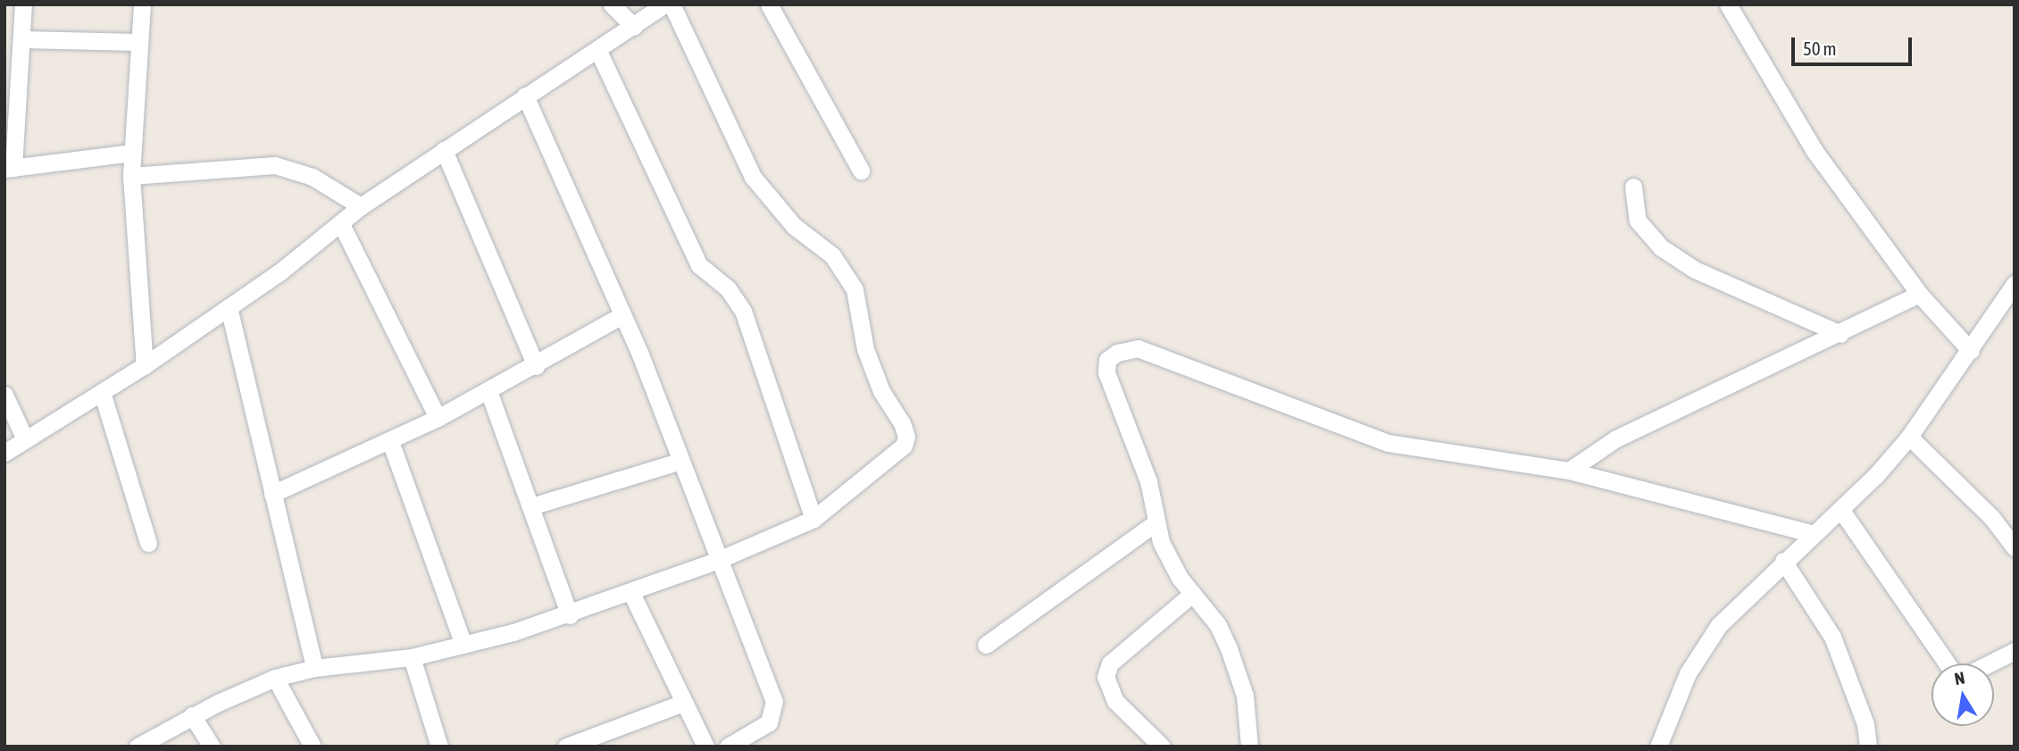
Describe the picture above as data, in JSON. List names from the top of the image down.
{
  "scale_bar": "50 m",
  "north": "top"
}
